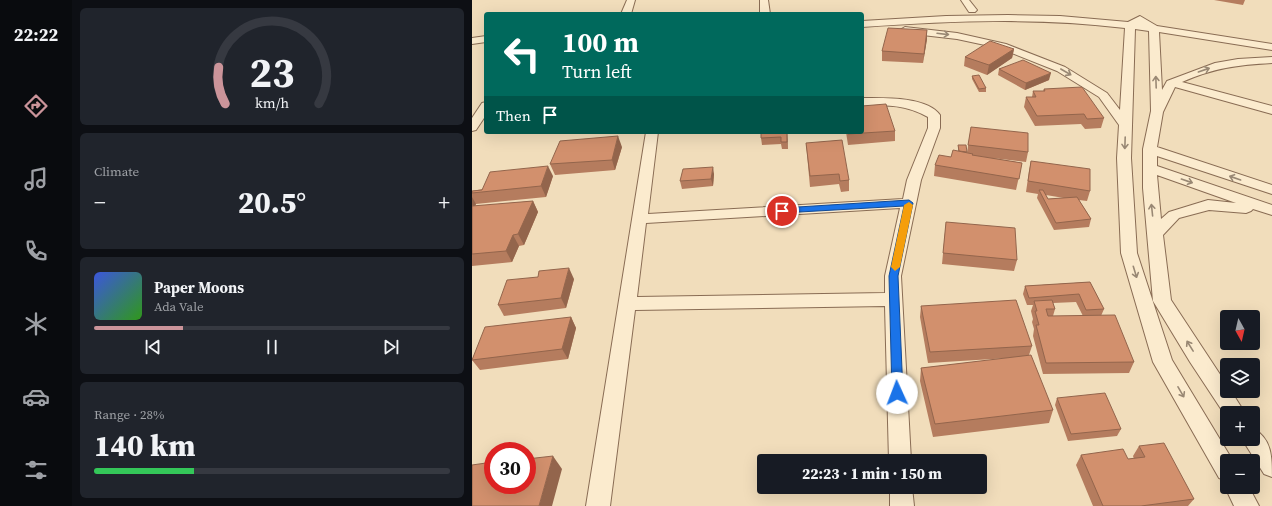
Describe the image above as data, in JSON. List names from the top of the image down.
{
  "north": "bottom",
  "page": {
    "tabs": "22:22",
    "turn": ["100 m", "Turn left"],
    "then": "Then",
    "tile": [
      "Climate",
      ["Range · 28%", "140 km"]
    ],
    "heat": ["−", "20.5°", "+"],
    "song": ["Paper Moons", "Ada Vale"],
    "map_buttons": ["+", "−"],
    "limit": "30",
    "trip": "22:23 · 1 min · 150 m",
    "gauge": ["23", "km/h"]
  }
}
